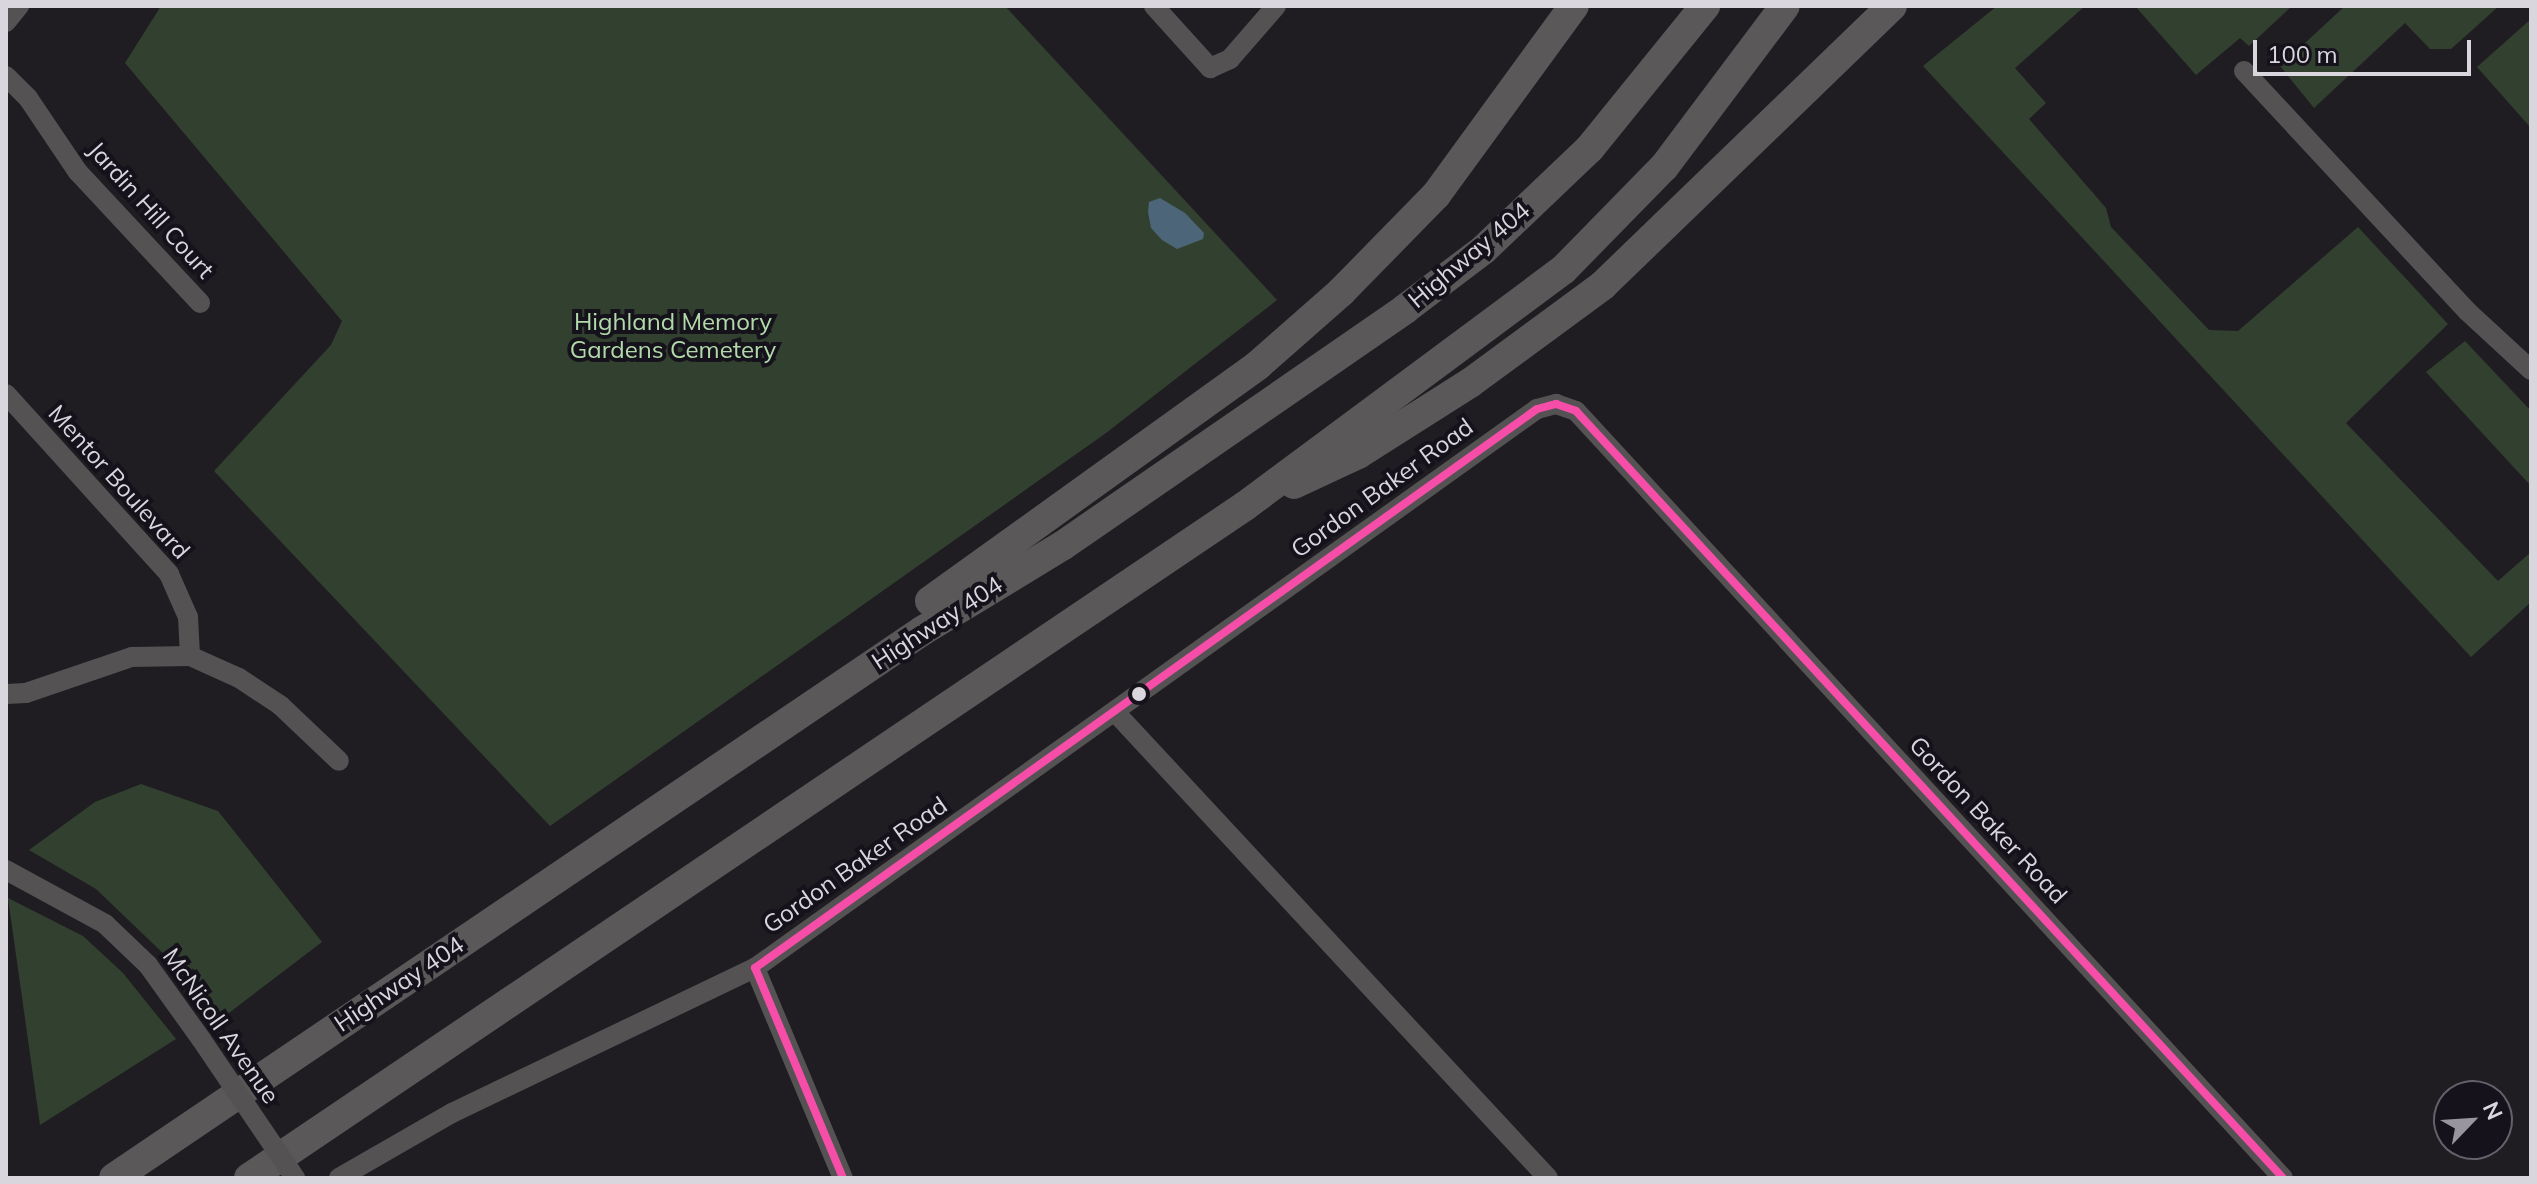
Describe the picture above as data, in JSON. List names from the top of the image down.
{
  "streets": {
    "highway": ["Highway 404"],
    "street": [
      "Jardin Hill Court",
      "Mentor Boulevard",
      "Gordon Baker Road",
      "McNicoll Avenue"
    ]
  },
  "parks": ["Highland Memory Gardens Cemetery"],
  "scale_bar": "100 m",
  "north": "top right"
}
